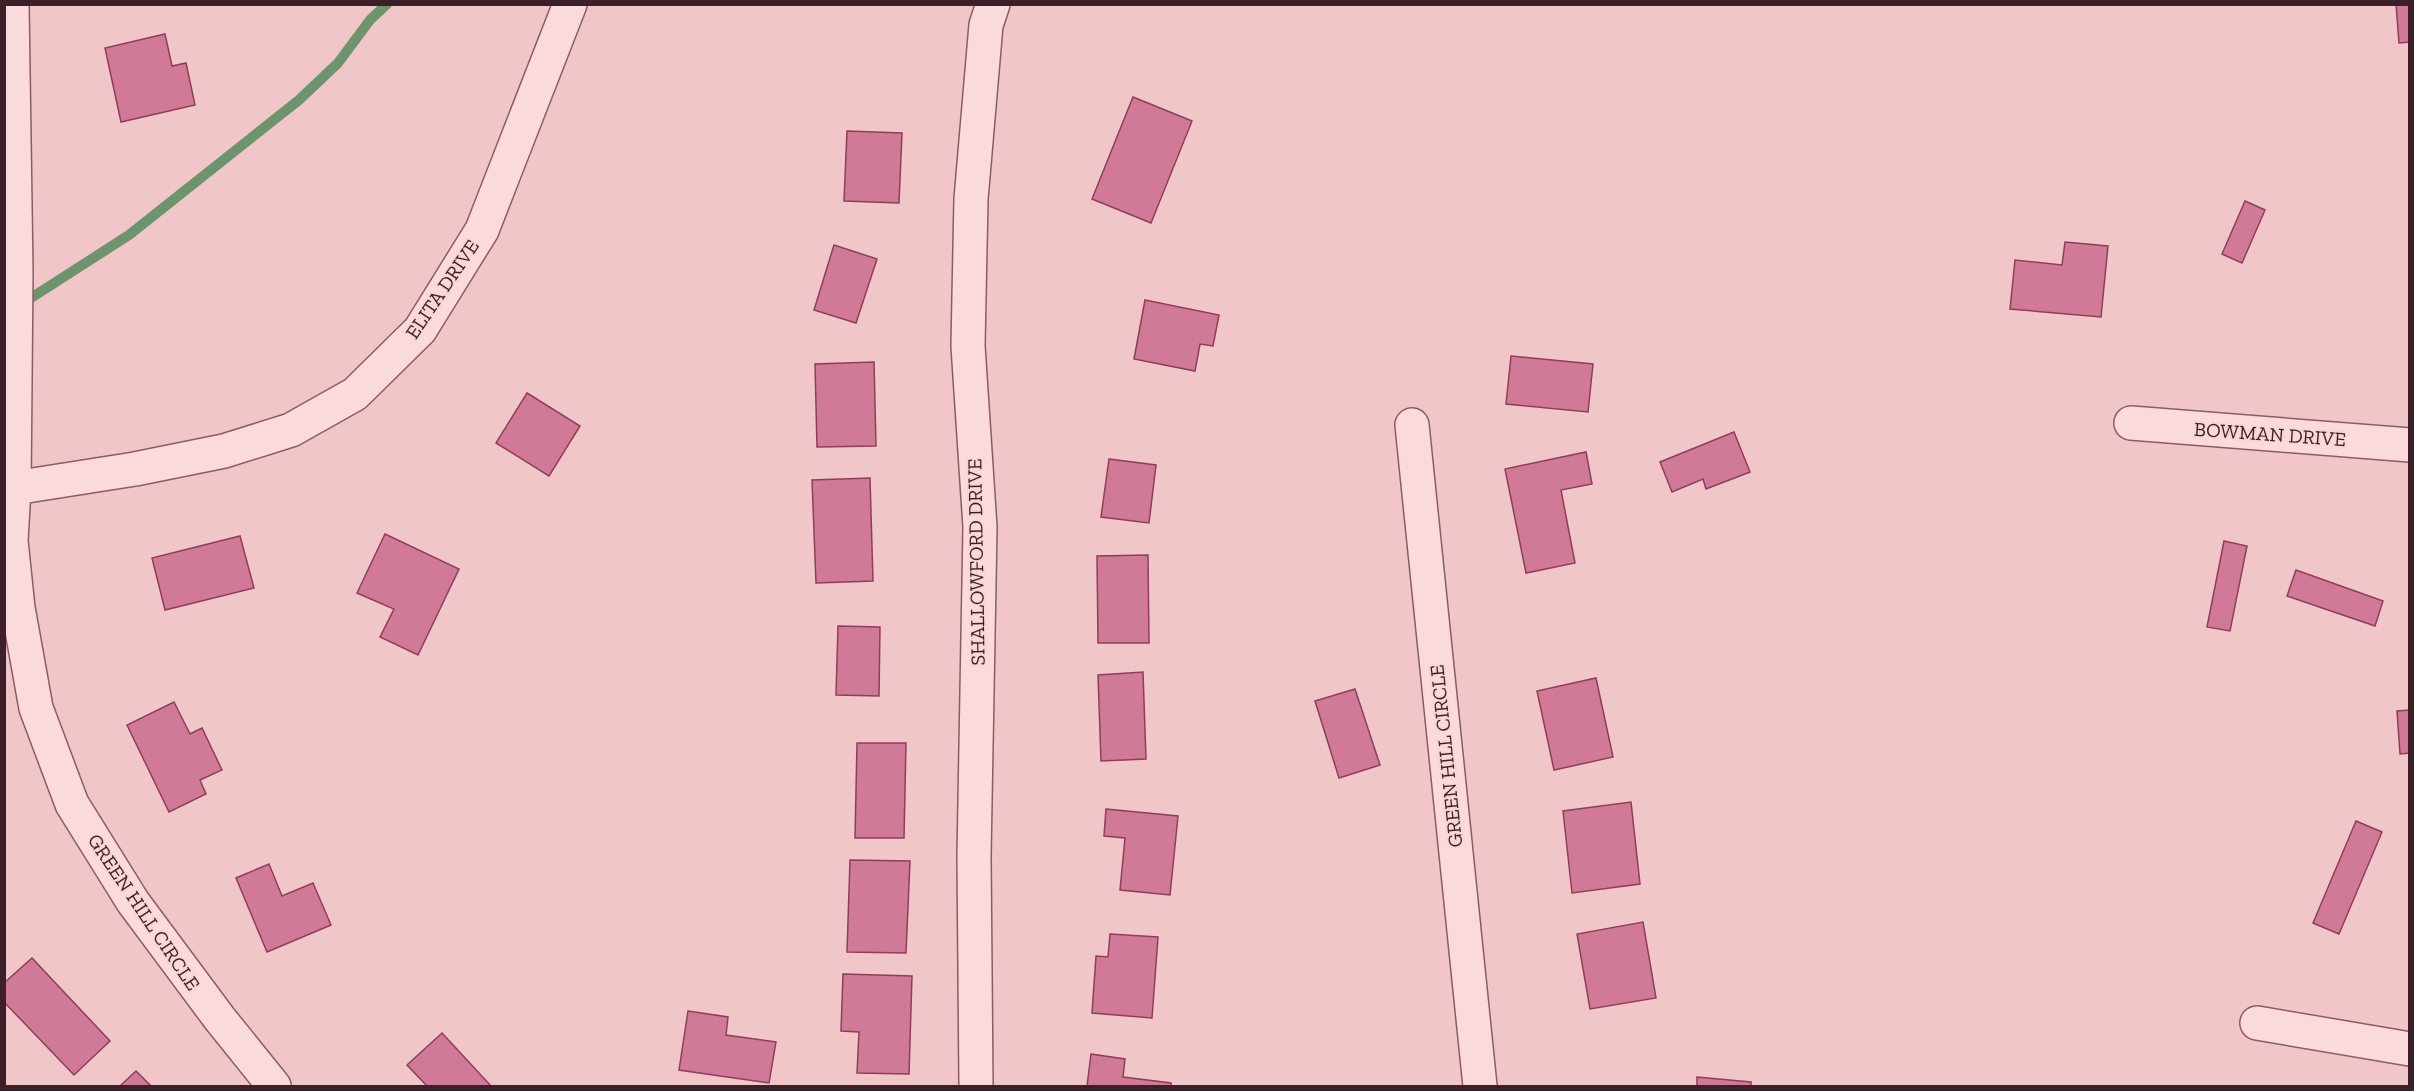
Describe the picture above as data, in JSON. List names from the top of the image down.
{
  "streets": {
    "street": [
      "ELITA DRIVE",
      "BOWMAN DRIVE",
      "SHALLOWFORD DRIVE",
      "GREEN HILL CIRCLE"
    ]
  },
  "crossings": [
    ["ELITA DRIVE", "GREEN HILL CIRCLE"]
  ]
}
